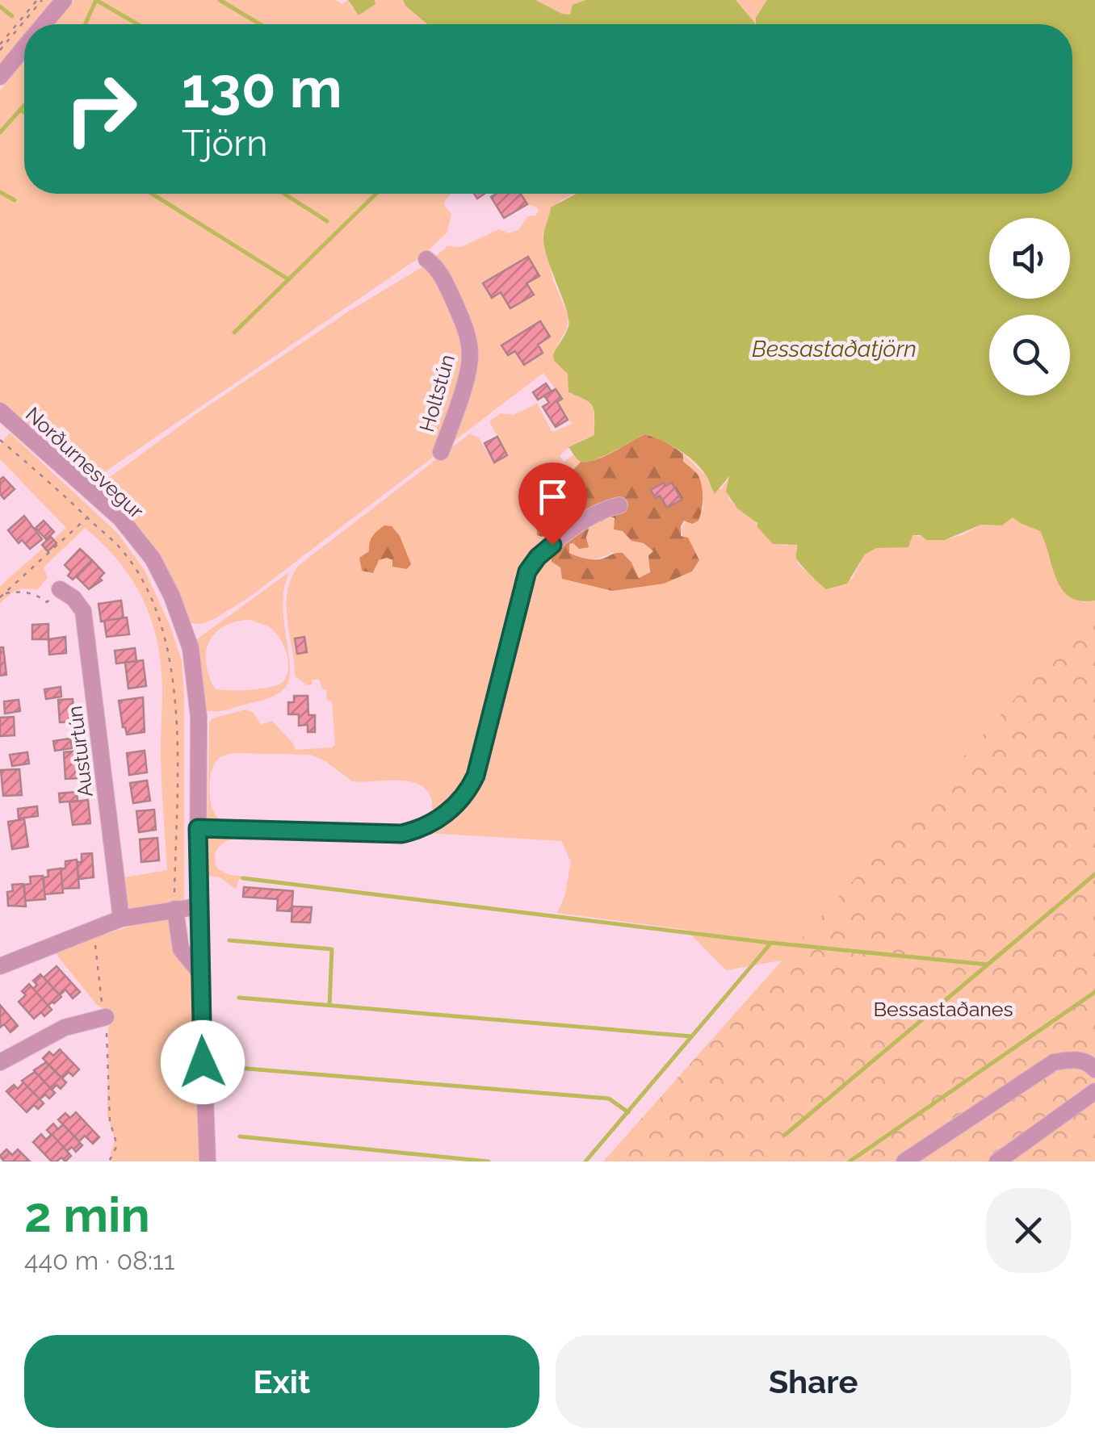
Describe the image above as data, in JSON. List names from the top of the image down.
{
  "streets": {
    "street": ["Holtstún", "Norðurnesvegur", "Austurtún"]
  },
  "water": ["Bessastaðatjörn"],
  "parks": ["Bessastaðanes"],
  "page": {
    "turn": ["130 m", "Tjörn"],
    "heading": ["2 min", "440 m · 08:11"],
    "buttons": ["Exit", "Share"]
  }
}
